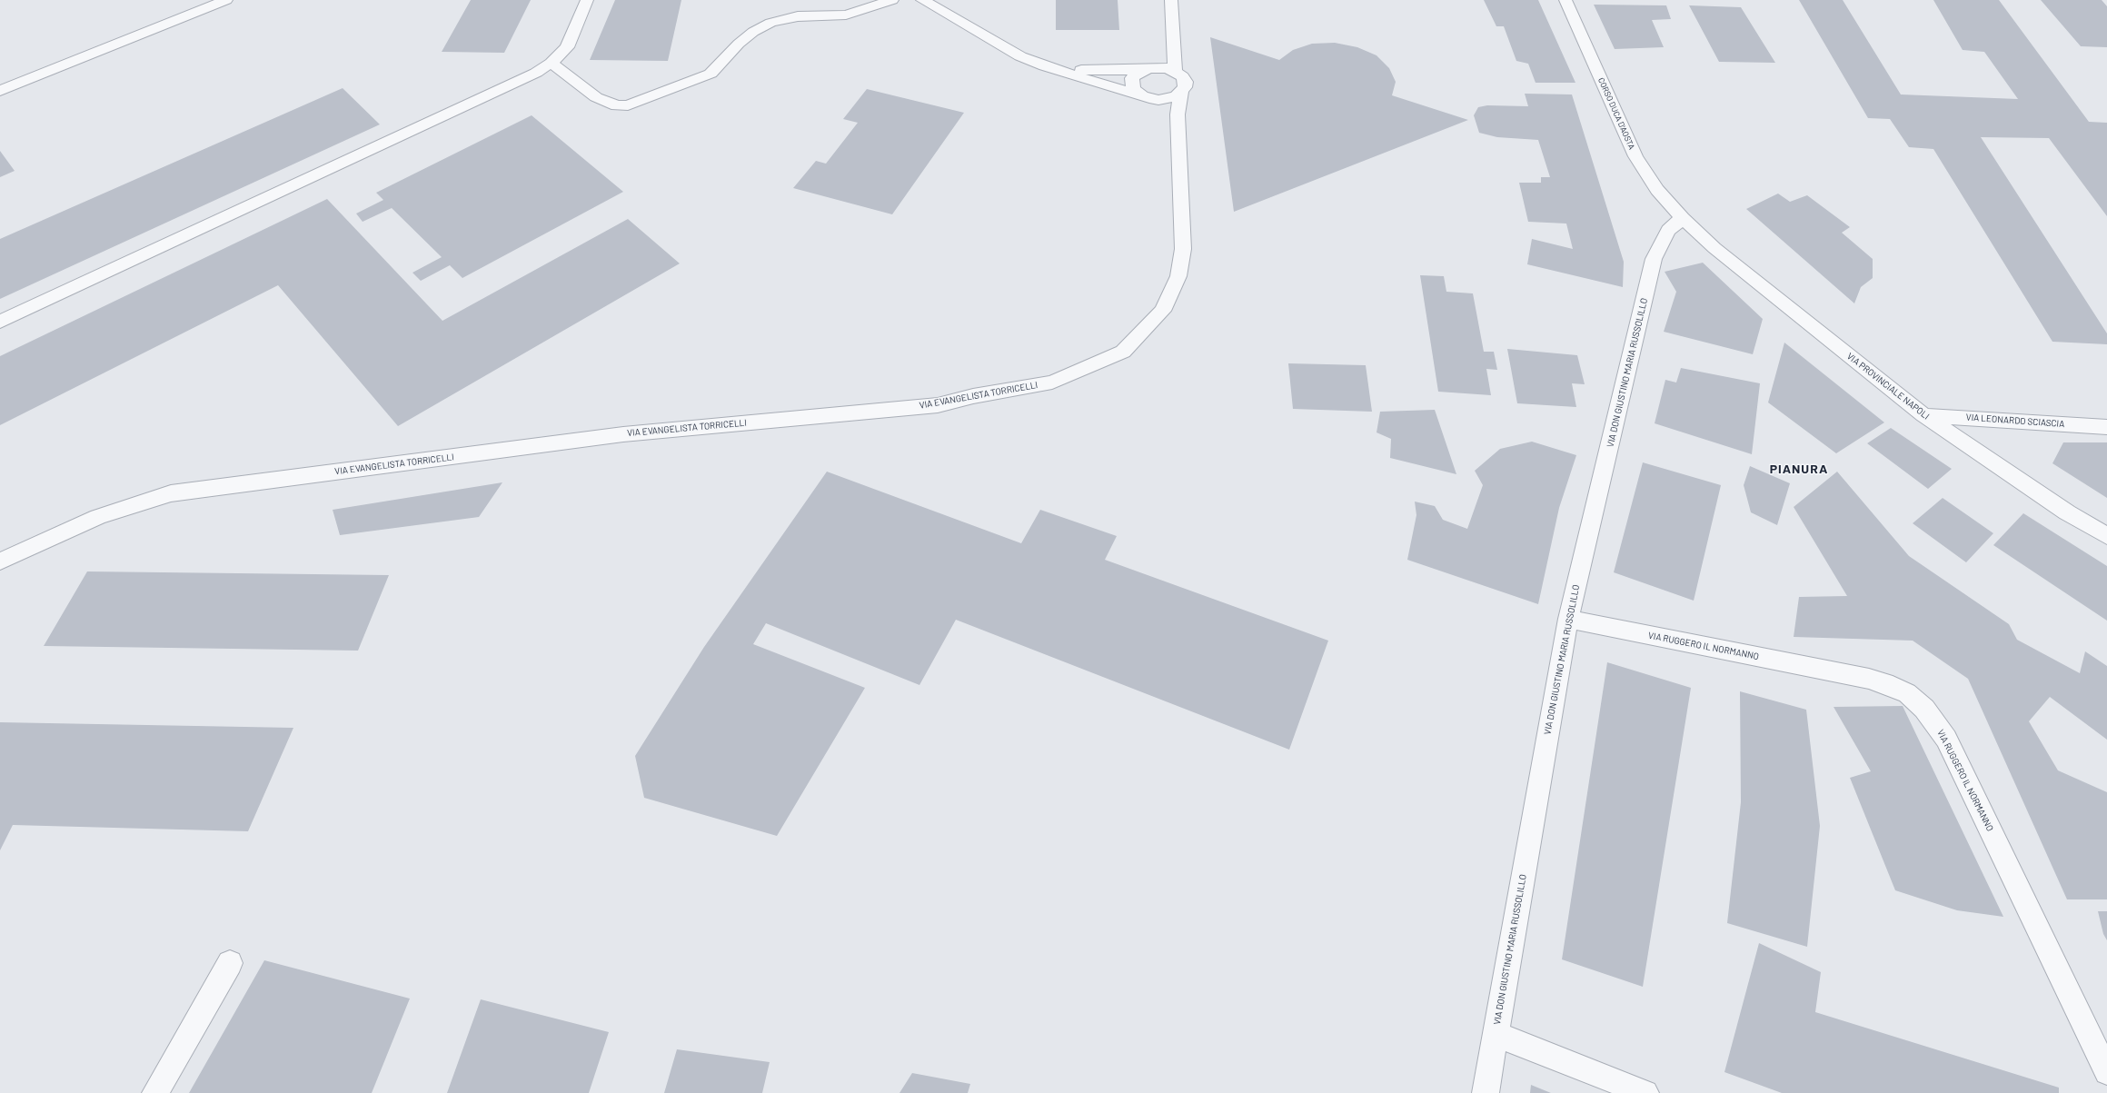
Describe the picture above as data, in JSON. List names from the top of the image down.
{
  "streets": {
    "street": [
      "CORSO DUCA D'AOSTA",
      "VIA DON GIUSTINO MARIA RUSSOLILLO",
      "VIA PROVINCIALE NAPOLI",
      "VIA EVANGELISTA TORRICELLI",
      "VIA LEONARDO SCIASCIA",
      "VIA RUGGERO IL NORMANNO"
    ]
  },
  "crossings": [
    ["CORSO DUCA D'AOSTA", "VIA DON GIUSTINO MARIA RUSSOLILLO"],
    ["CORSO DUCA D'AOSTA", "VIA PROVINCIALE NAPOLI"],
    ["VIA DON GIUSTINO MARIA RUSSOLILLO", "VIA PROVINCIALE NAPOLI"],
    ["VIA DON GIUSTINO MARIA RUSSOLILLO", "VIA RUGGERO IL NORMANNO"],
    ["VIA PROVINCIALE NAPOLI", "VIA LEONARDO SCIASCIA"]
  ],
  "districts": ["PIANURA"]
}
